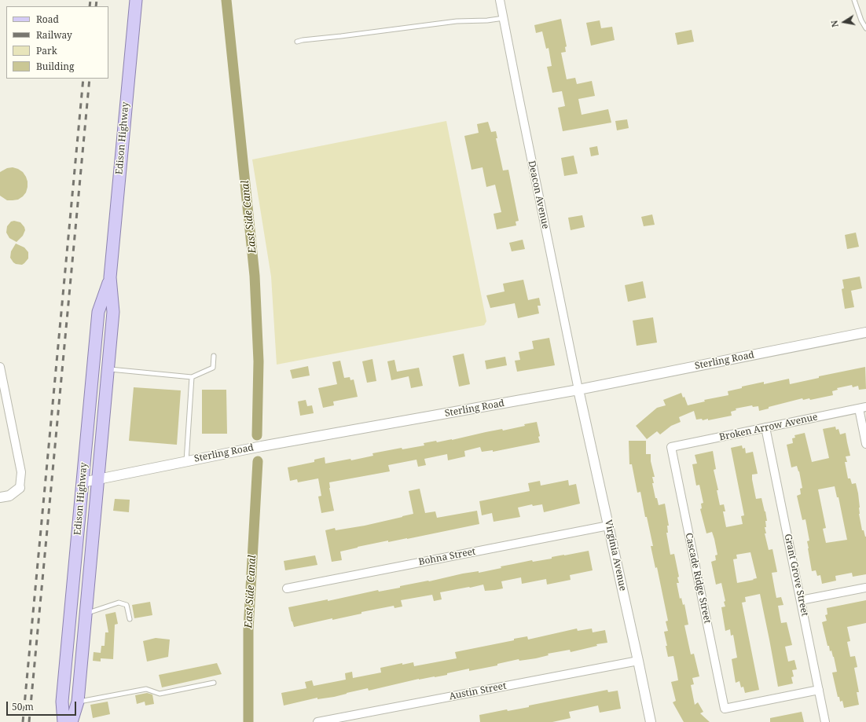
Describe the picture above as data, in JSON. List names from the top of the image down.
{
  "streets": {
    "main road": ["Edison Highway"],
    "street": [
      "Deacon Avenue",
      "Sterling Road",
      "Broken Arrow Avenue",
      "Virginia Avenue",
      "Bohna Street",
      "Grant Grove Street",
      "Cascade Ridge Street",
      "Austin Street"
    ]
  },
  "crossings": [
    ["Edison Highway", "Sterling Road"],
    ["Deacon Avenue", "Sterling Road"],
    ["Deacon Avenue", "Virginia Avenue"],
    ["Sterling Road", "Virginia Avenue"],
    ["Broken Arrow Avenue", "Grant Grove Street"],
    ["Broken Arrow Avenue", "Cascade Ridge Street"],
    ["Virginia Avenue", "Bohna Street"],
    ["Virginia Avenue", "Austin Street"],
    ["Grant Grove Street", "Cascade Ridge Street"]
  ],
  "water": ["East Side Canal"],
  "legend": [
    "Road",
    "Railway",
    "Park",
    "Building"
  ],
  "scale_bar": "50 m",
  "north": "left"
}
